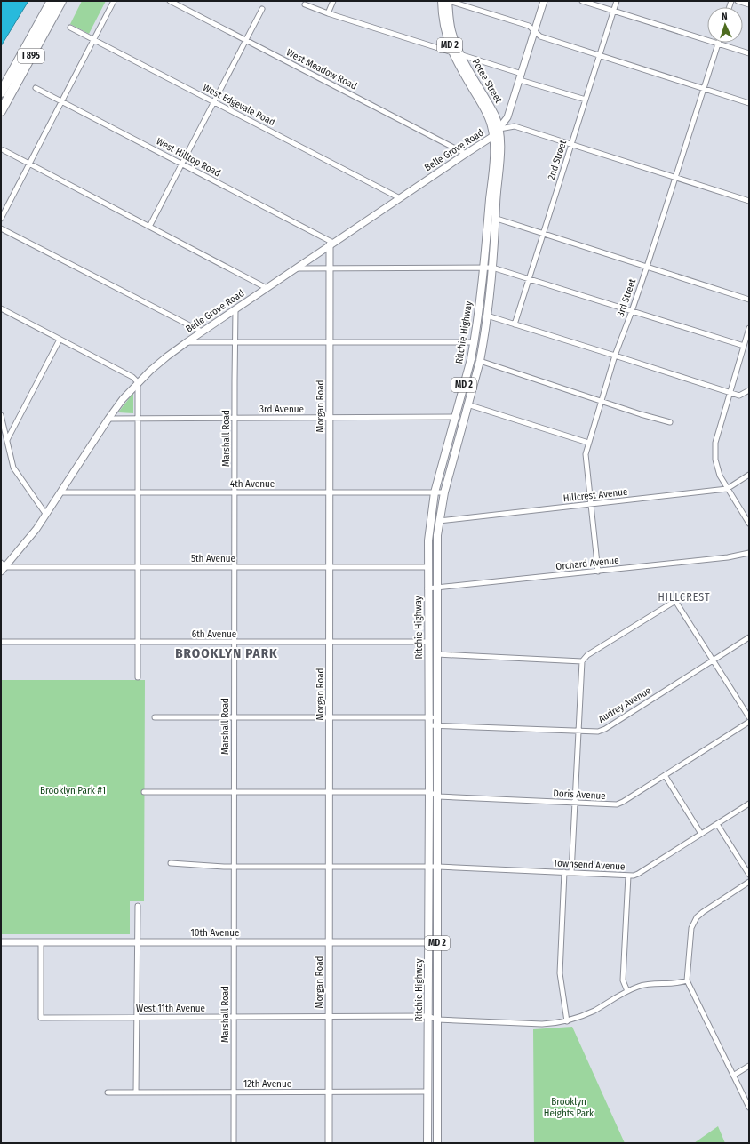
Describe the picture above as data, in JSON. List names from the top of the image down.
{
  "streets": {
    "highway": ["I 895"],
    "main road": ["MD 2", "Potee Street", "Ritchie Highway"],
    "street": [
      "West Meadow Road",
      "West Edgevale Road",
      "Belle Grove Road",
      "West Hilltop Road",
      "2nd Street",
      "3rd Street",
      "Morgan Road",
      "3rd Avenue",
      "Marshall Road",
      "4th Avenue",
      "Hillcrest Avenue",
      "5th Avenue",
      "Orchard Avenue",
      "6th Avenue",
      "Audrey Avenue",
      "Doris Avenue",
      "Townsend Avenue",
      "10th Avenue",
      "West 11th Avenue",
      "12th Avenue"
    ]
  },
  "crossings": [
    ["West Meadow Road", "Belle Grove Road"],
    ["Potee Street", "Belle Grove Road"],
    ["Potee Street", "Ritchie Highway"],
    ["West Edgevale Road", "Belle Grove Road"],
    ["Belle Grove Road", "West Hilltop Road"],
    ["Belle Grove Road", "Ritchie Highway"],
    ["Belle Grove Road", "Morgan Road"],
    ["Belle Grove Road", "3rd Avenue"],
    ["Belle Grove Road", "Marshall Road"],
    ["Belle Grove Road", "4th Avenue"],
    ["Belle Grove Road", "5th Avenue"],
    ["West Hilltop Road", "Morgan Road"],
    ["3rd Street", "Hillcrest Avenue"],
    ["3rd Street", "Orchard Avenue"],
    ["Ritchie Highway", "3rd Avenue"],
    ["Ritchie Highway", "4th Avenue"],
    ["Ritchie Highway", "Hillcrest Avenue"],
    ["Ritchie Highway", "5th Avenue"],
    ["Ritchie Highway", "Orchard Avenue"],
    ["Ritchie Highway", "6th Avenue"],
    ["Ritchie Highway", "Audrey Avenue"],
    ["Ritchie Highway", "Doris Avenue"],
    ["Ritchie Highway", "Townsend Avenue"],
    ["Ritchie Highway", "10th Avenue"],
    ["Ritchie Highway", "West 11th Avenue"],
    ["Ritchie Highway", "12th Avenue"],
    ["Morgan Road", "3rd Avenue"],
    ["Morgan Road", "4th Avenue"],
    ["Morgan Road", "5th Avenue"],
    ["Morgan Road", "6th Avenue"],
    ["Morgan Road", "Townsend Avenue"],
    ["Morgan Road", "10th Avenue"],
    ["Morgan Road", "West 11th Avenue"],
    ["Morgan Road", "12th Avenue"],
    ["3rd Avenue", "Marshall Road"],
    ["Marshall Road", "4th Avenue"],
    ["Marshall Road", "5th Avenue"],
    ["Marshall Road", "6th Avenue"],
    ["Marshall Road", "Townsend Avenue"],
    ["Marshall Road", "10th Avenue"],
    ["Marshall Road", "West 11th Avenue"],
    ["Marshall Road", "12th Avenue"],
    ["10th Avenue", "West 11th Avenue"]
  ],
  "districts": ["HILLCREST", "BROOKLYN PARK"],
  "parks": ["Brooklyn Park #1", "Brooklyn Heights Park"],
  "north": "top"
}
